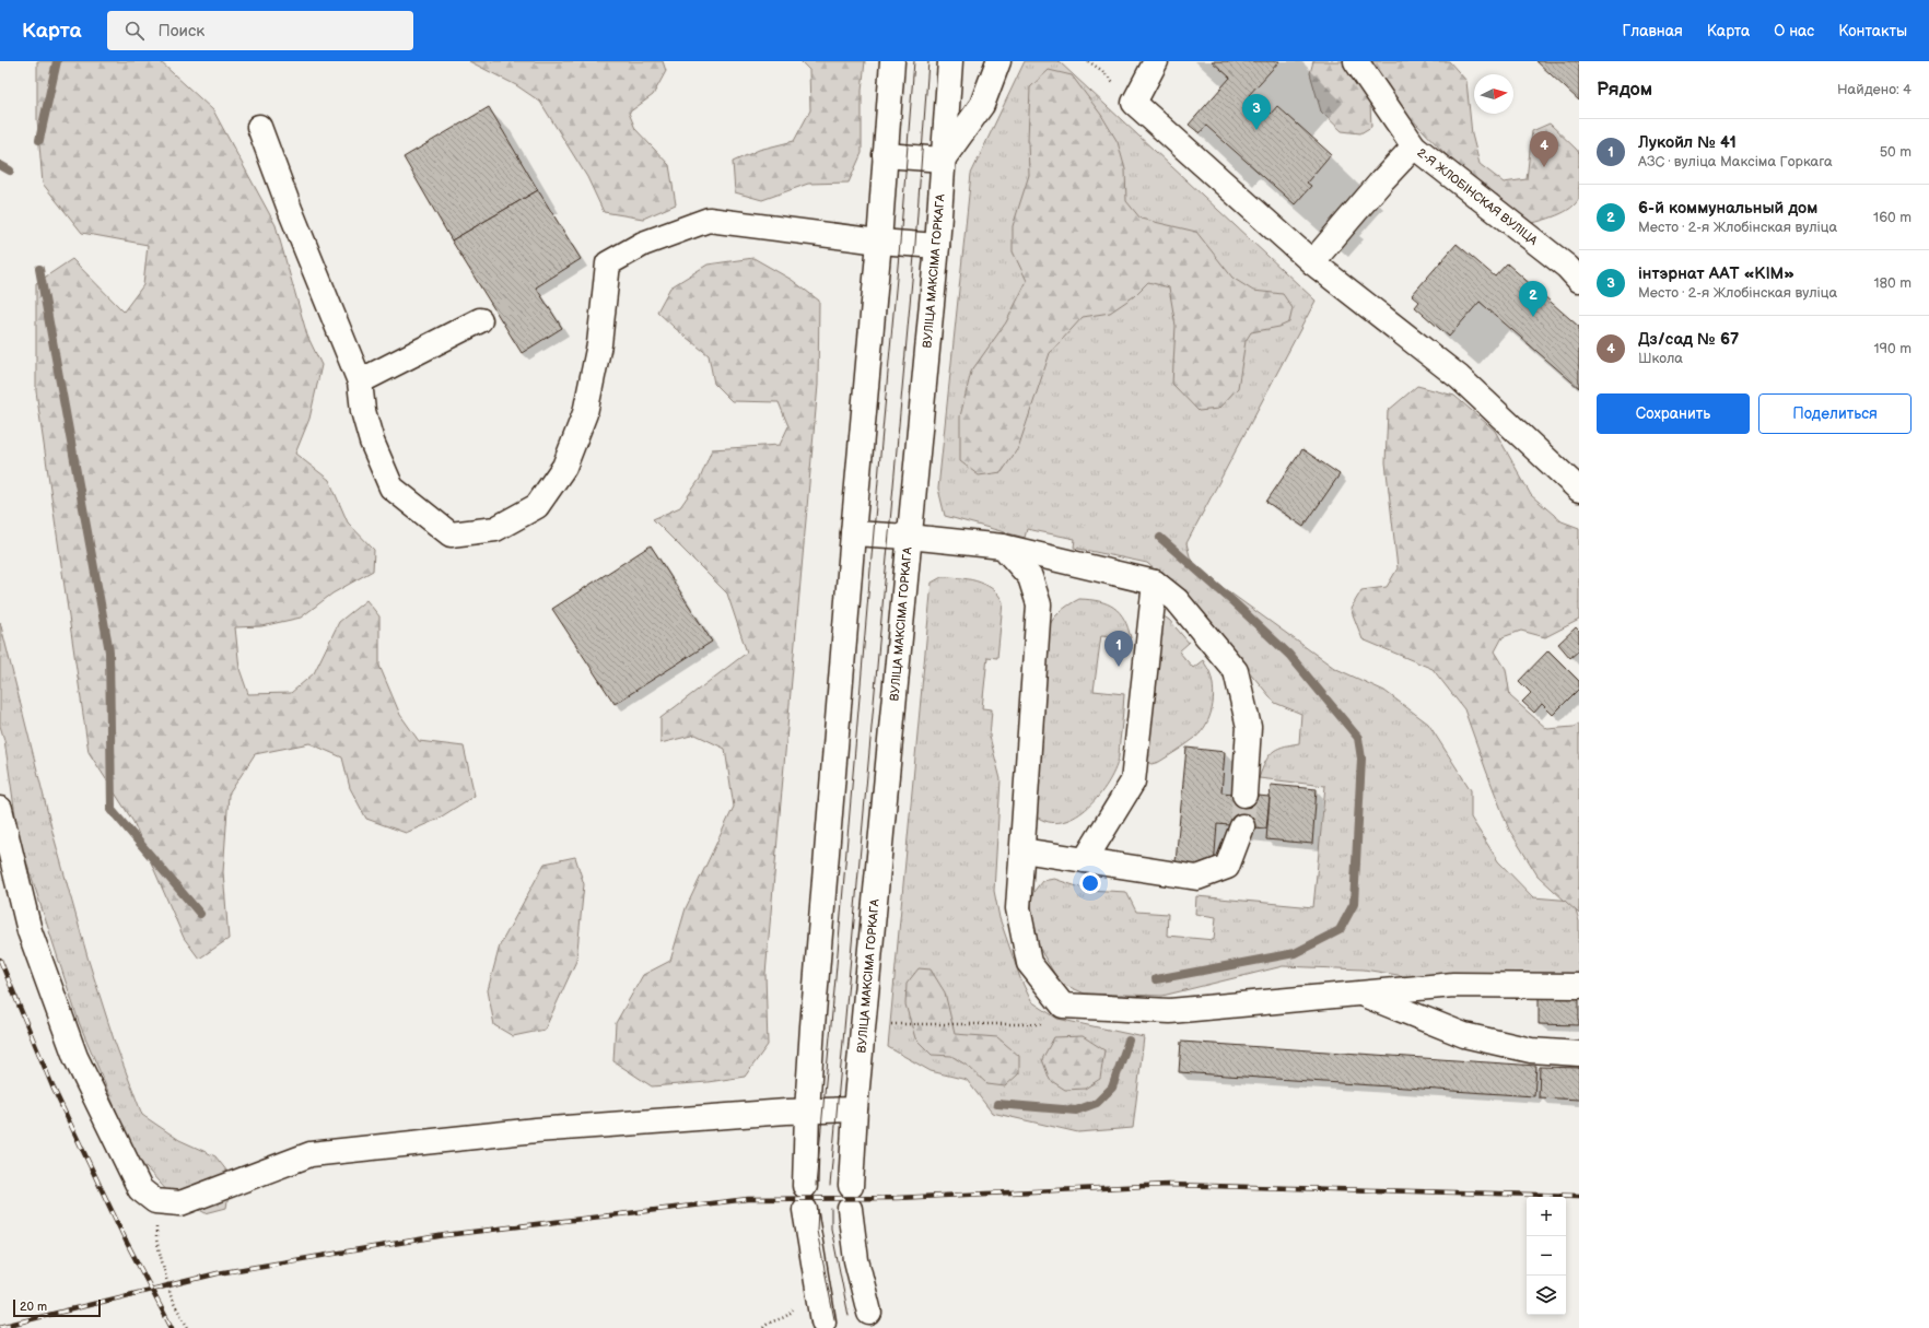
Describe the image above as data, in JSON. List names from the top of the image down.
{
  "streets": {
    "main road": ["2-Я ЖЛОБІНСКАЯ ВУЛІЦА", "ВУЛІЦА МАКСІМА ГОРКАГА"]
  },
  "scale_bar": "20 m",
  "north": "right",
  "page": {
    "header": "Карта",
    "search": "Поиск",
    "nav": [
      "Главная",
      "Карта",
      "О нас",
      "Контакты"
    ],
    "heading": ["Рядом", "Найдено: 4"],
    "pins": [
      "3",
      "4",
      "2",
      "1"
    ],
    "list": [
      {
        "mark": "1",
        "name": "Лукойл № 41",
        "note": "АЗС · вуліца Максіма Горкага",
        "value": "50 m"
      },
      {
        "mark": "2",
        "name": "6-й коммунальный дом",
        "note": "Место · 2-я Жлобінская вуліца",
        "value": "160 m"
      },
      {
        "mark": "3",
        "name": "інтэрнат ААТ «КІМ»",
        "note": "Место · 2-я Жлобінская вуліца",
        "value": "180 m"
      },
      {
        "mark": "4",
        "name": "Дз/сад № 67",
        "note": "Школа",
        "value": "190 m"
      }
    ],
    "buttons": ["Сохранить", "Поделиться"],
    "map_buttons": ["+", "−"],
    "scale": "20 m"
  }
}
